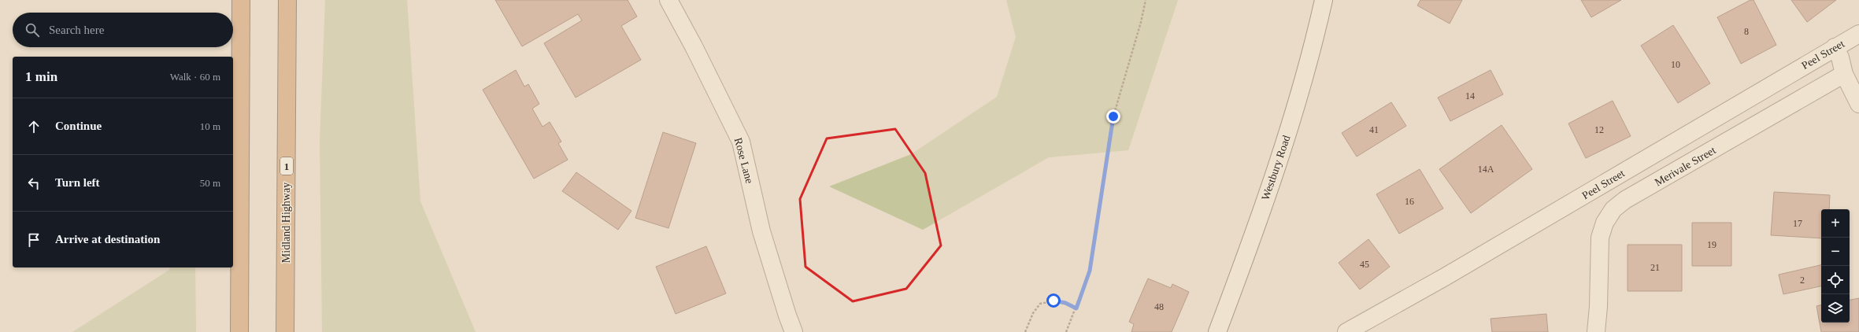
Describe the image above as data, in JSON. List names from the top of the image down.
{
  "streets": {
    "highway": ["1", "Midland Highway"],
    "street": [
      "Peel Street",
      "Rose Lane",
      "Merivale Street",
      "Westbury Road"
    ]
  },
  "house_numbers": [
    "8",
    "10",
    "14",
    "41",
    "12",
    "14A",
    "16",
    "17",
    "19",
    "45",
    "21",
    "2",
    "48"
  ],
  "page": {
    "search": "Search here",
    "heading": ["1 min", "Walk · 60 m"],
    "list": [
      ["Continue", "10 m"],
      ["Turn left", "50 m"],
      "Arrive at destination"
    ],
    "map_buttons": ["+", "−"]
  }
}
